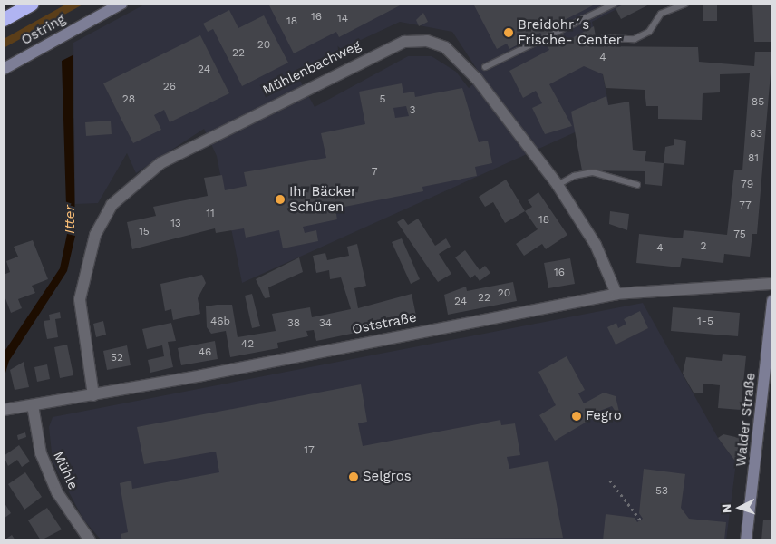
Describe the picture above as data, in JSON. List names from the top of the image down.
{
  "streets": {
    "main road": ["Ostring", "Walder Straße"],
    "street": ["Mühlenbachweg", "Oststraße", "Mühle"]
  },
  "crossings": [
    ["Mühlenbachweg", "Oststraße"],
    ["Oststraße", "Mühle"]
  ],
  "water": ["Itter"],
  "places": [
    "Breidohr´s Frische- Center",
    "Ihr Bäcker Schüren",
    "Fegro",
    "Selgros"
  ],
  "house_numbers": [
    "16",
    "14",
    "18",
    "20",
    "22",
    "4",
    "24",
    "26",
    "28",
    "5",
    "85",
    "3",
    "83",
    "81",
    "7",
    "79",
    "77",
    "11",
    "18",
    "13",
    "15",
    "75",
    "2",
    "4",
    "16",
    "20",
    "22",
    "24",
    "46b",
    "1-5",
    "38",
    "34",
    "42",
    "46",
    "52",
    "17",
    "53"
  ],
  "north": "left"
}
